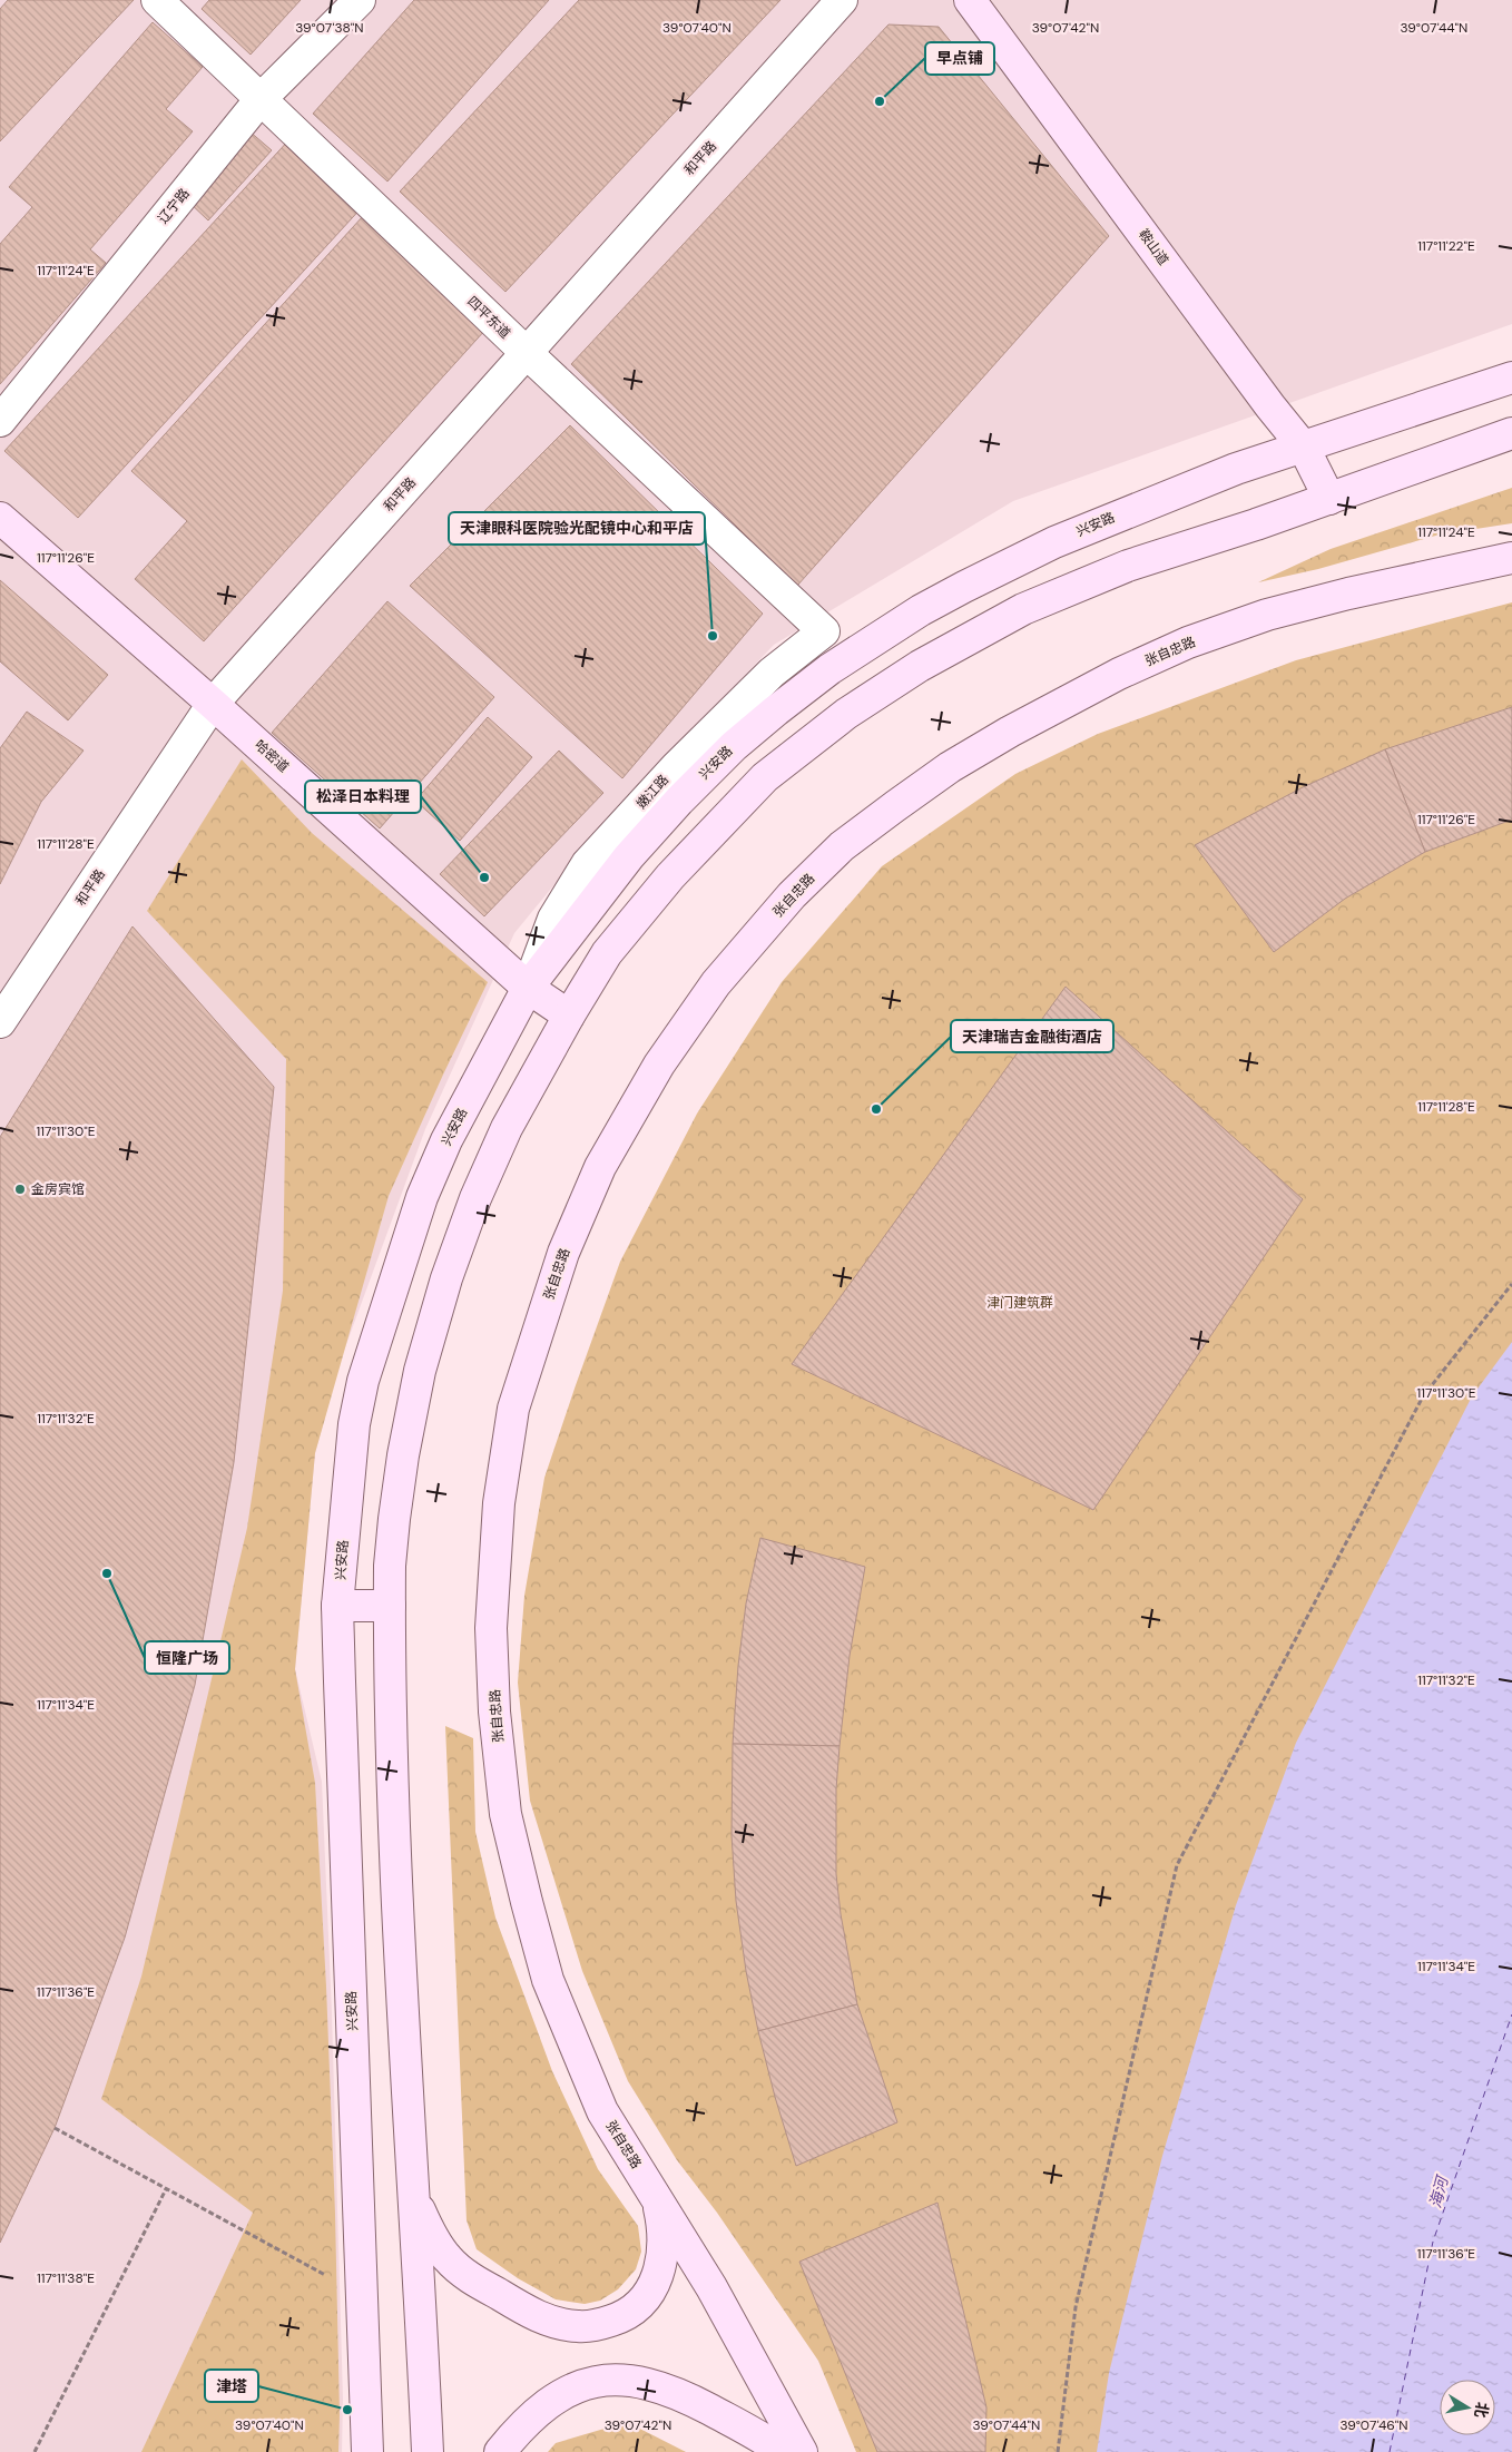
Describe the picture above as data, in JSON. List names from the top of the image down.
{
  "streets": {
    "main road": [
      "鞍山道",
      "兴安路",
      "张自忠路",
      "哈密道"
    ],
    "street": [
      "和平路",
      "辽宁路",
      "四平东道",
      "嫩江路"
    ]
  },
  "crossings": [
    ["和平路", "四平东道"],
    ["和平路", "哈密道"],
    ["辽宁路", "四平东道"],
    ["鞍山道", "兴安路"],
    ["四平东道", "嫩江路"],
    ["兴安路", "哈密道"],
    ["兴安路", "嫩江路"],
    ["哈密道", "嫩江路"]
  ],
  "water": ["海河"],
  "parks": ["津门建筑群"],
  "places": [
    "早点铺",
    "天津眼科医院验光配镜中心和平店",
    "松泽日本料理",
    "天津瑞吉金融街酒店",
    "金房宾馆",
    "恒隆广场",
    "津塔"
  ],
  "north": "right",
  "coordinates": [
    "39°07'38\"N",
    "39°07'40\"N",
    "39°07'42\"N",
    "39°07'44\"N",
    "117°11'22\"E",
    "117°11'24\"E",
    "117°11'26\"E",
    "117°11'28\"E",
    "117°11'30\"E",
    "117°11'32\"E",
    "117°11'34\"E",
    "117°11'36\"E",
    "117°11'38\"E",
    "39°07'46\"N"
  ]
}
